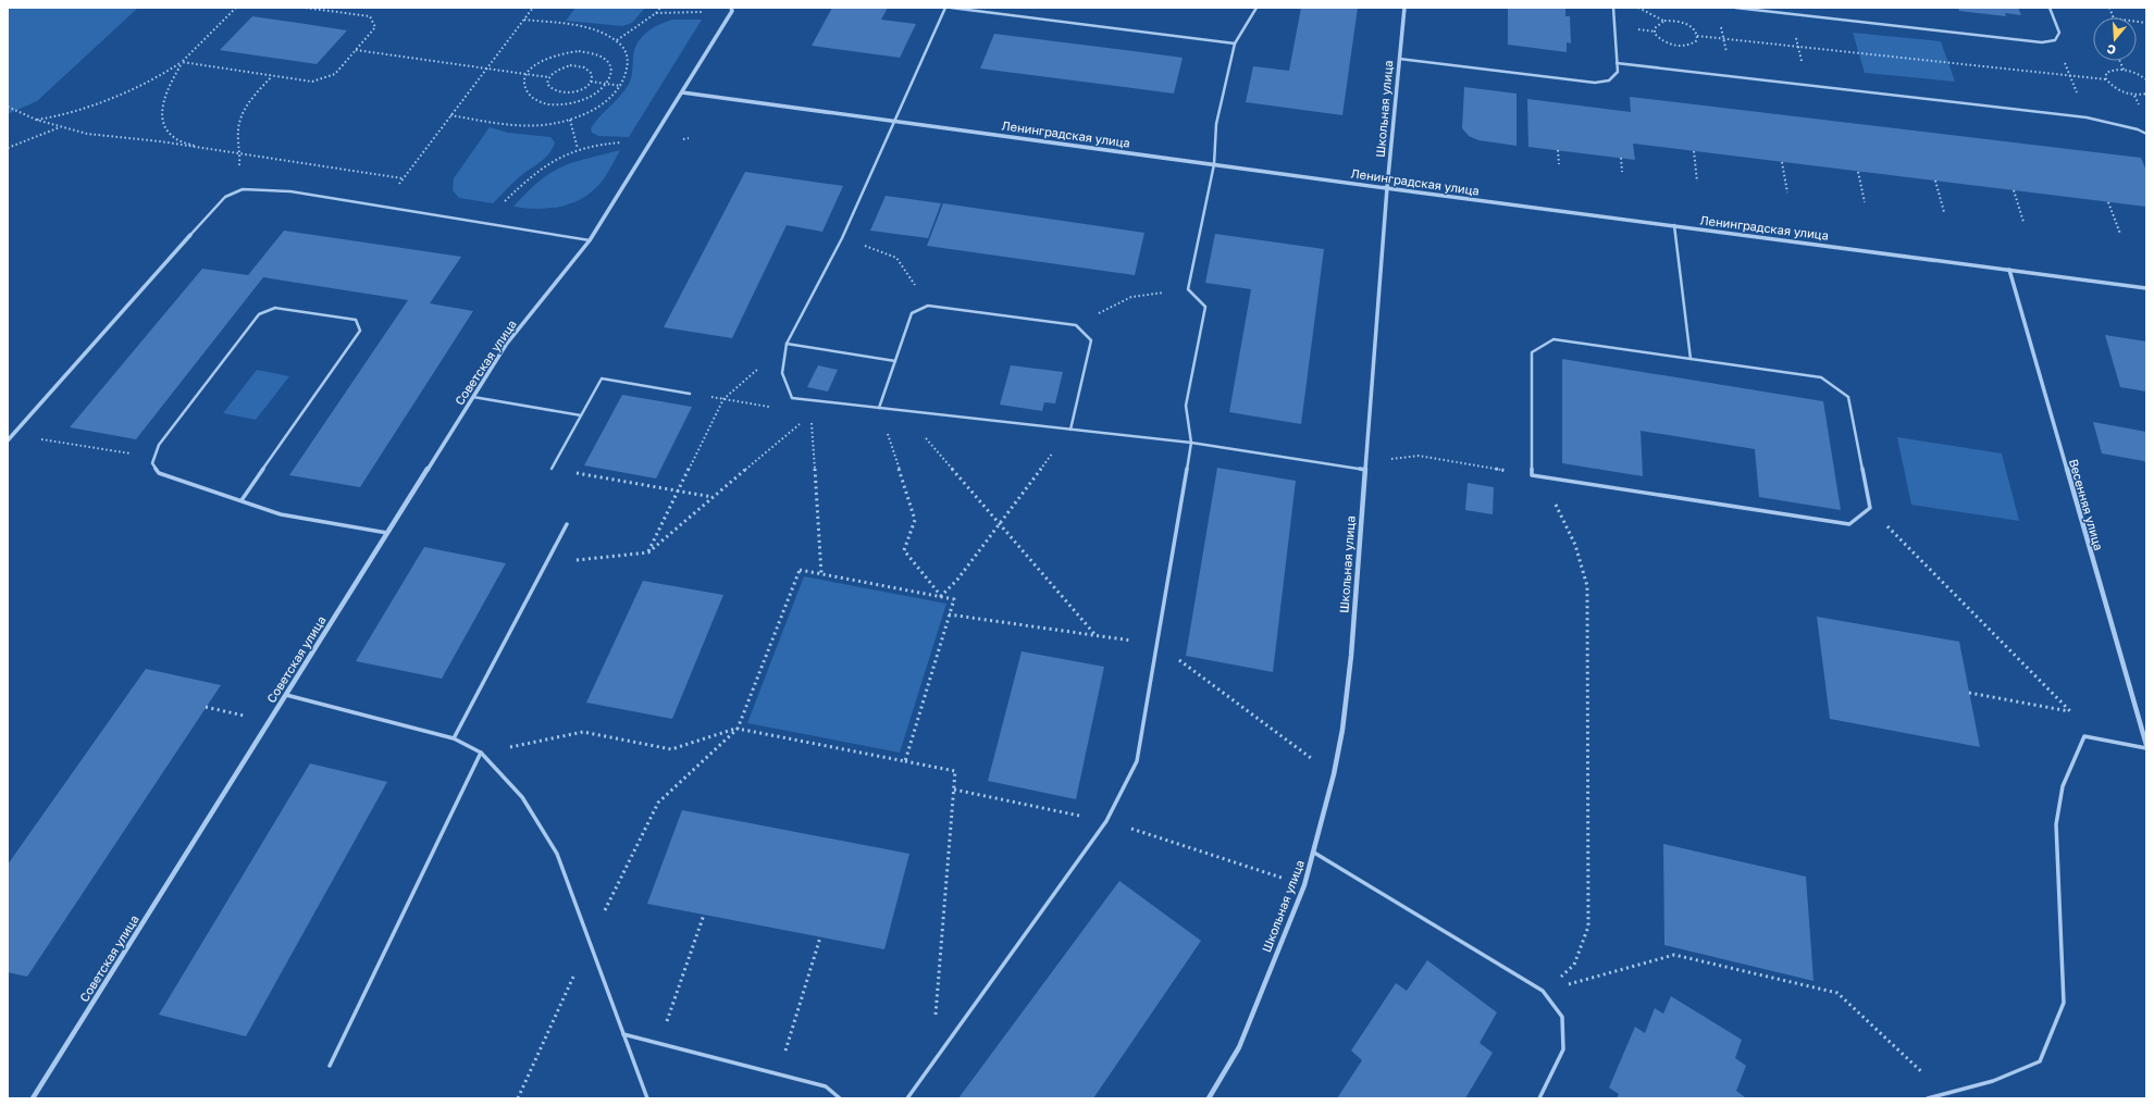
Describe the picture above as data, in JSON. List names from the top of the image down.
{
  "streets": {
    "street": [
      "Школьная улица",
      "Ленинградская улица",
      "Советская улица",
      "Весенняя улица"
    ]
  },
  "crossings": [
    ["Школьная улица", "Ленинградская улица"],
    ["Ленинградская улица", "Советская улица"],
    ["Ленинградская улица", "Весенняя улица"]
  ],
  "north": "bottom"
}
